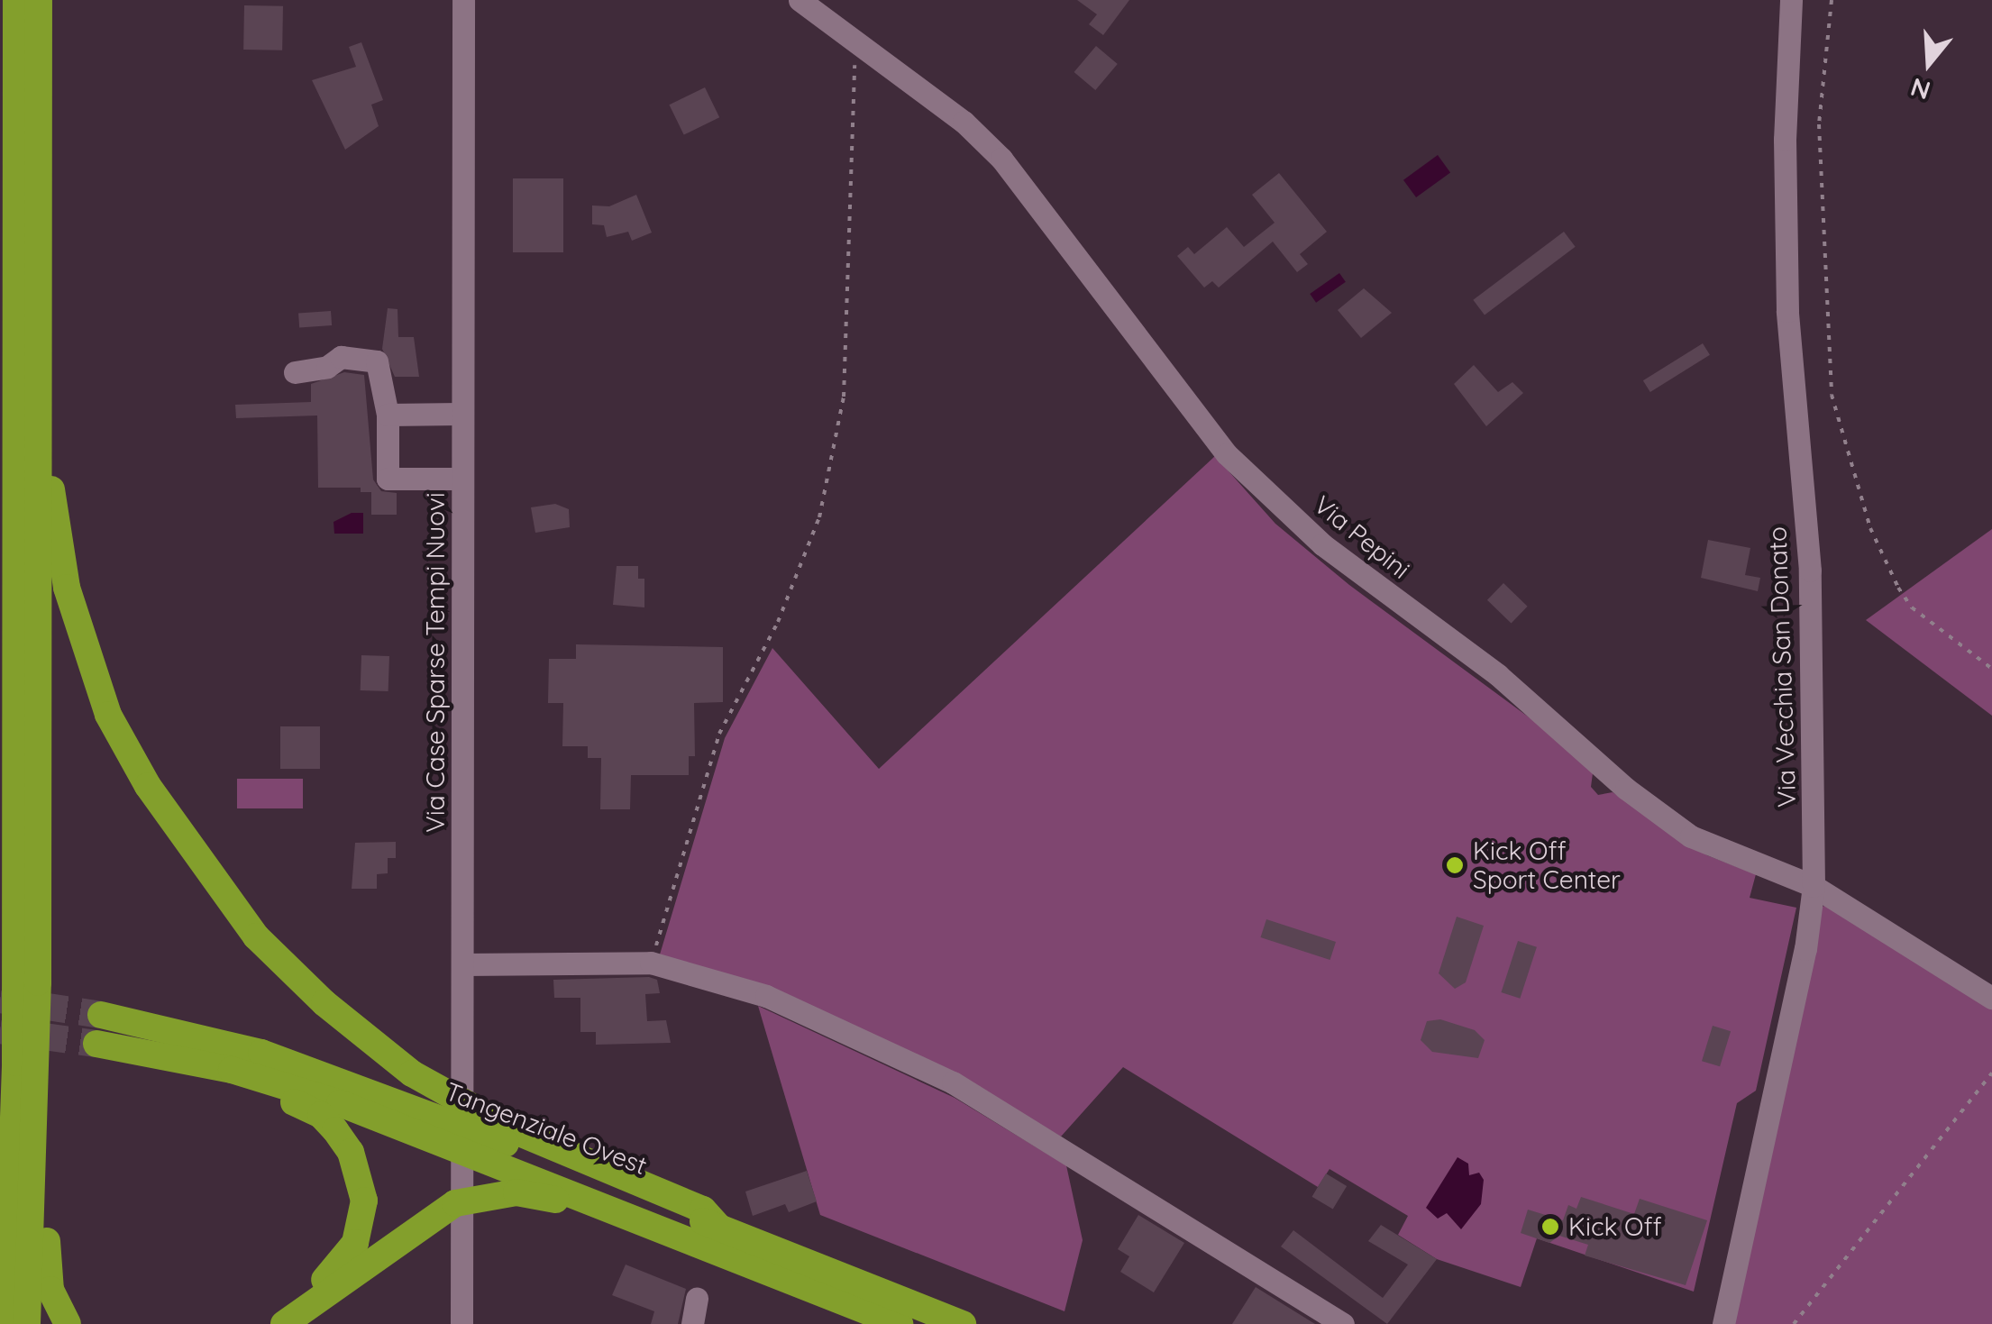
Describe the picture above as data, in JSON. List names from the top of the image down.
{
  "streets": {
    "highway": ["Tangenziale Ovest"],
    "street": ["Via Pepini", "Via Case Sparse Tempi Nuovi", "Via Vecchia San Donato"]
  },
  "crossings": [
    ["Via Pepini", "Via Vecchia San Donato"]
  ],
  "places": ["Kick Off Sport Center", "Kick Off"],
  "north": "bottom"
}
